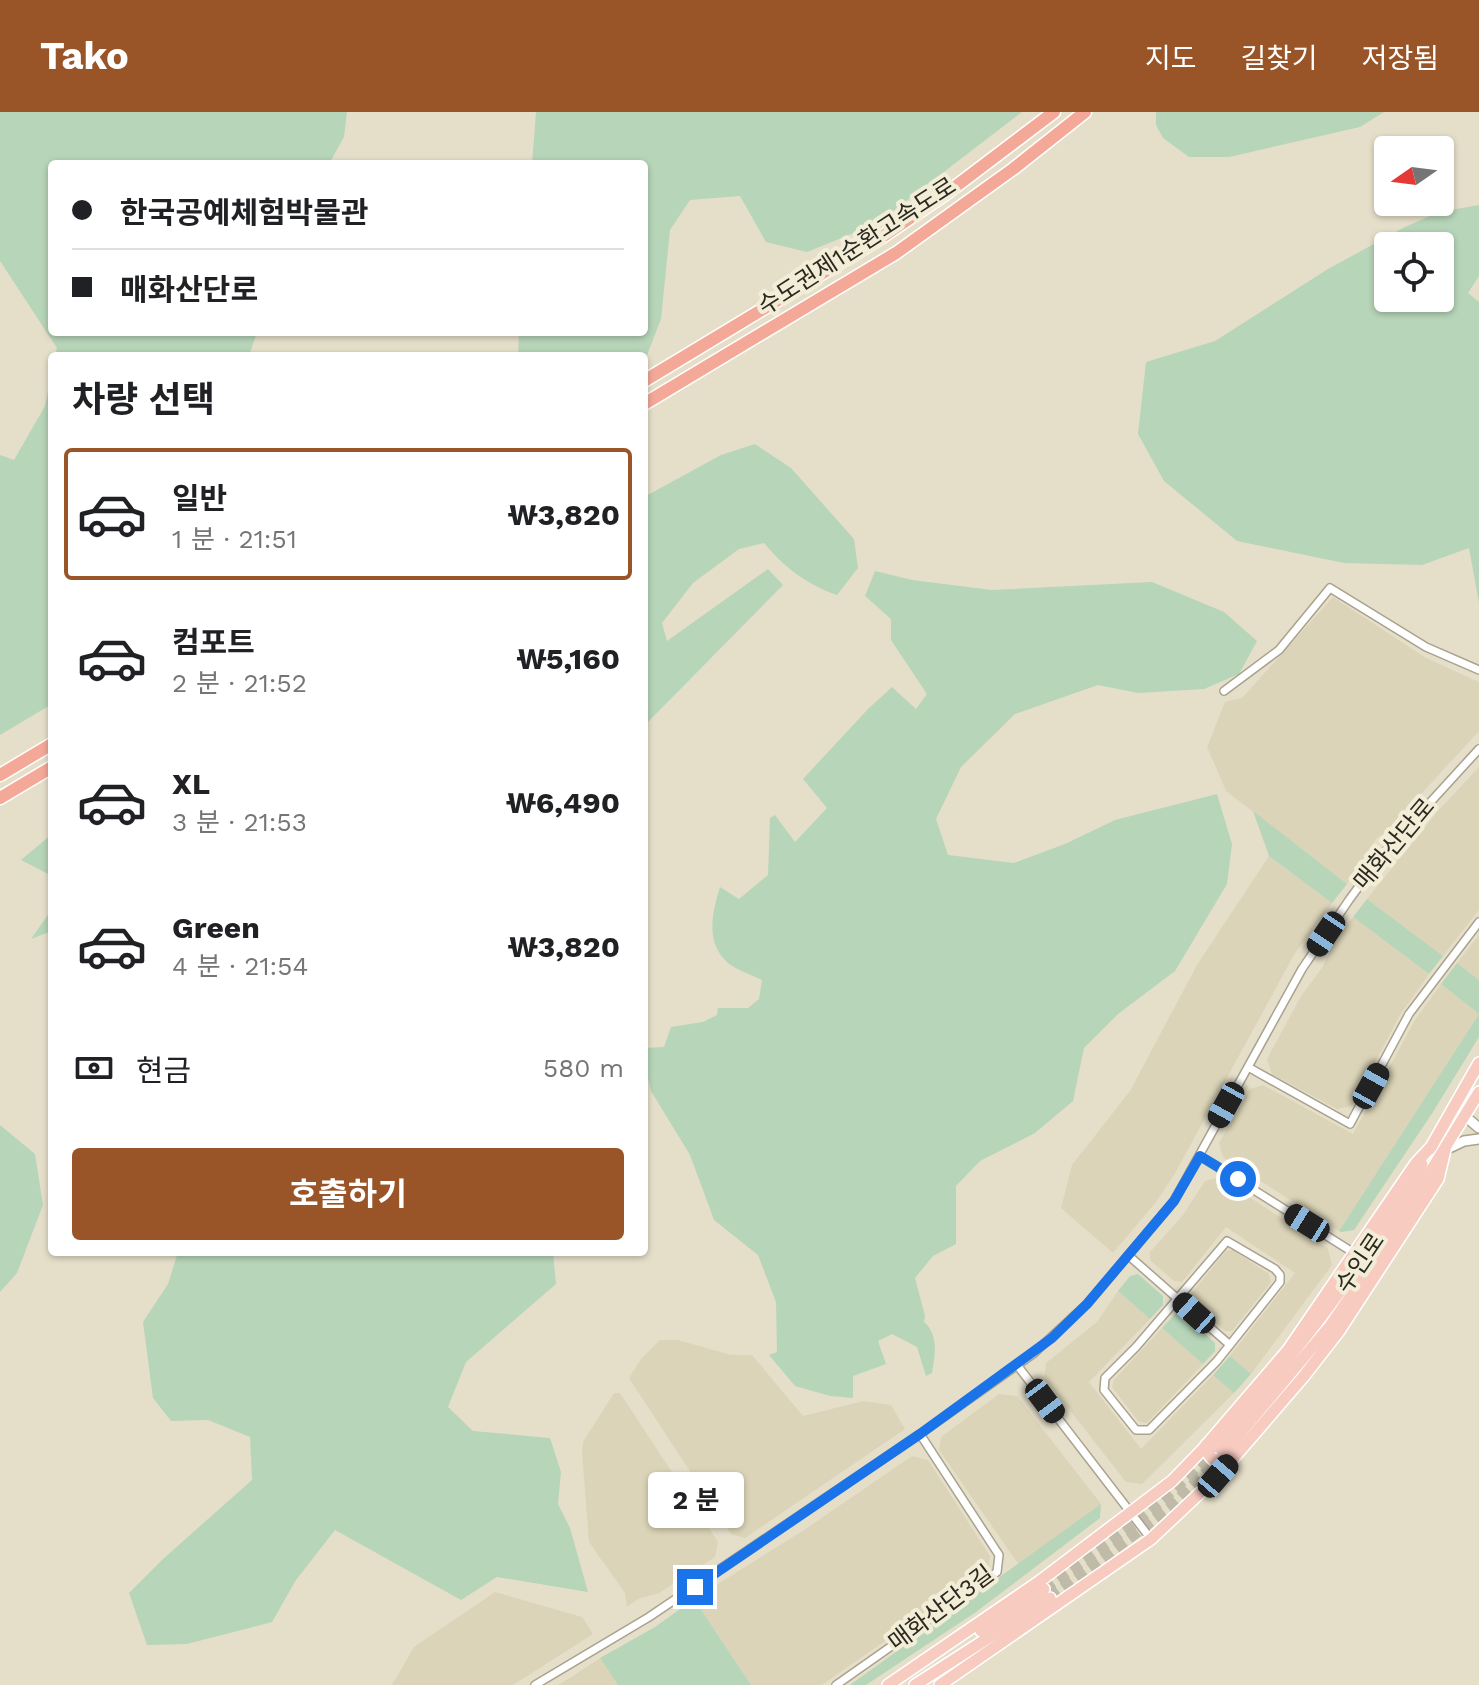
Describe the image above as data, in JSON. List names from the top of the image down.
{
  "streets": {
    "highway": ["수도권제1순환고속도로"],
    "main road": ["수인로"],
    "street": ["매화산단로", "매화산단3길"]
  },
  "crossings": [
    ["매화산단로", "매화산단3길"]
  ],
  "north": "left",
  "page": {
    "header": "Tako",
    "nav": ["지도", "길찾기", "저장됨"],
    "banner": ["한국공예체험박물관", "매화산단로"],
    "heading": "차량 선택",
    "list": [
      {
        "name": "일반",
        "note": "1 분 · 21:51",
        "value": "₩3,820"
      },
      {
        "name": "컴포트",
        "note": "2 분 · 21:52",
        "value": "₩5,160"
      },
      {
        "name": "XL",
        "note": "3 분 · 21:53",
        "value": "₩6,490"
      },
      {
        "name": "Green",
        "note": "4 분 · 21:54",
        "value": "₩3,820"
      }
    ],
    "pay": ["현금", "580 m"],
    "buttons": "호출하기",
    "bubble": "2 분"
  }
}
